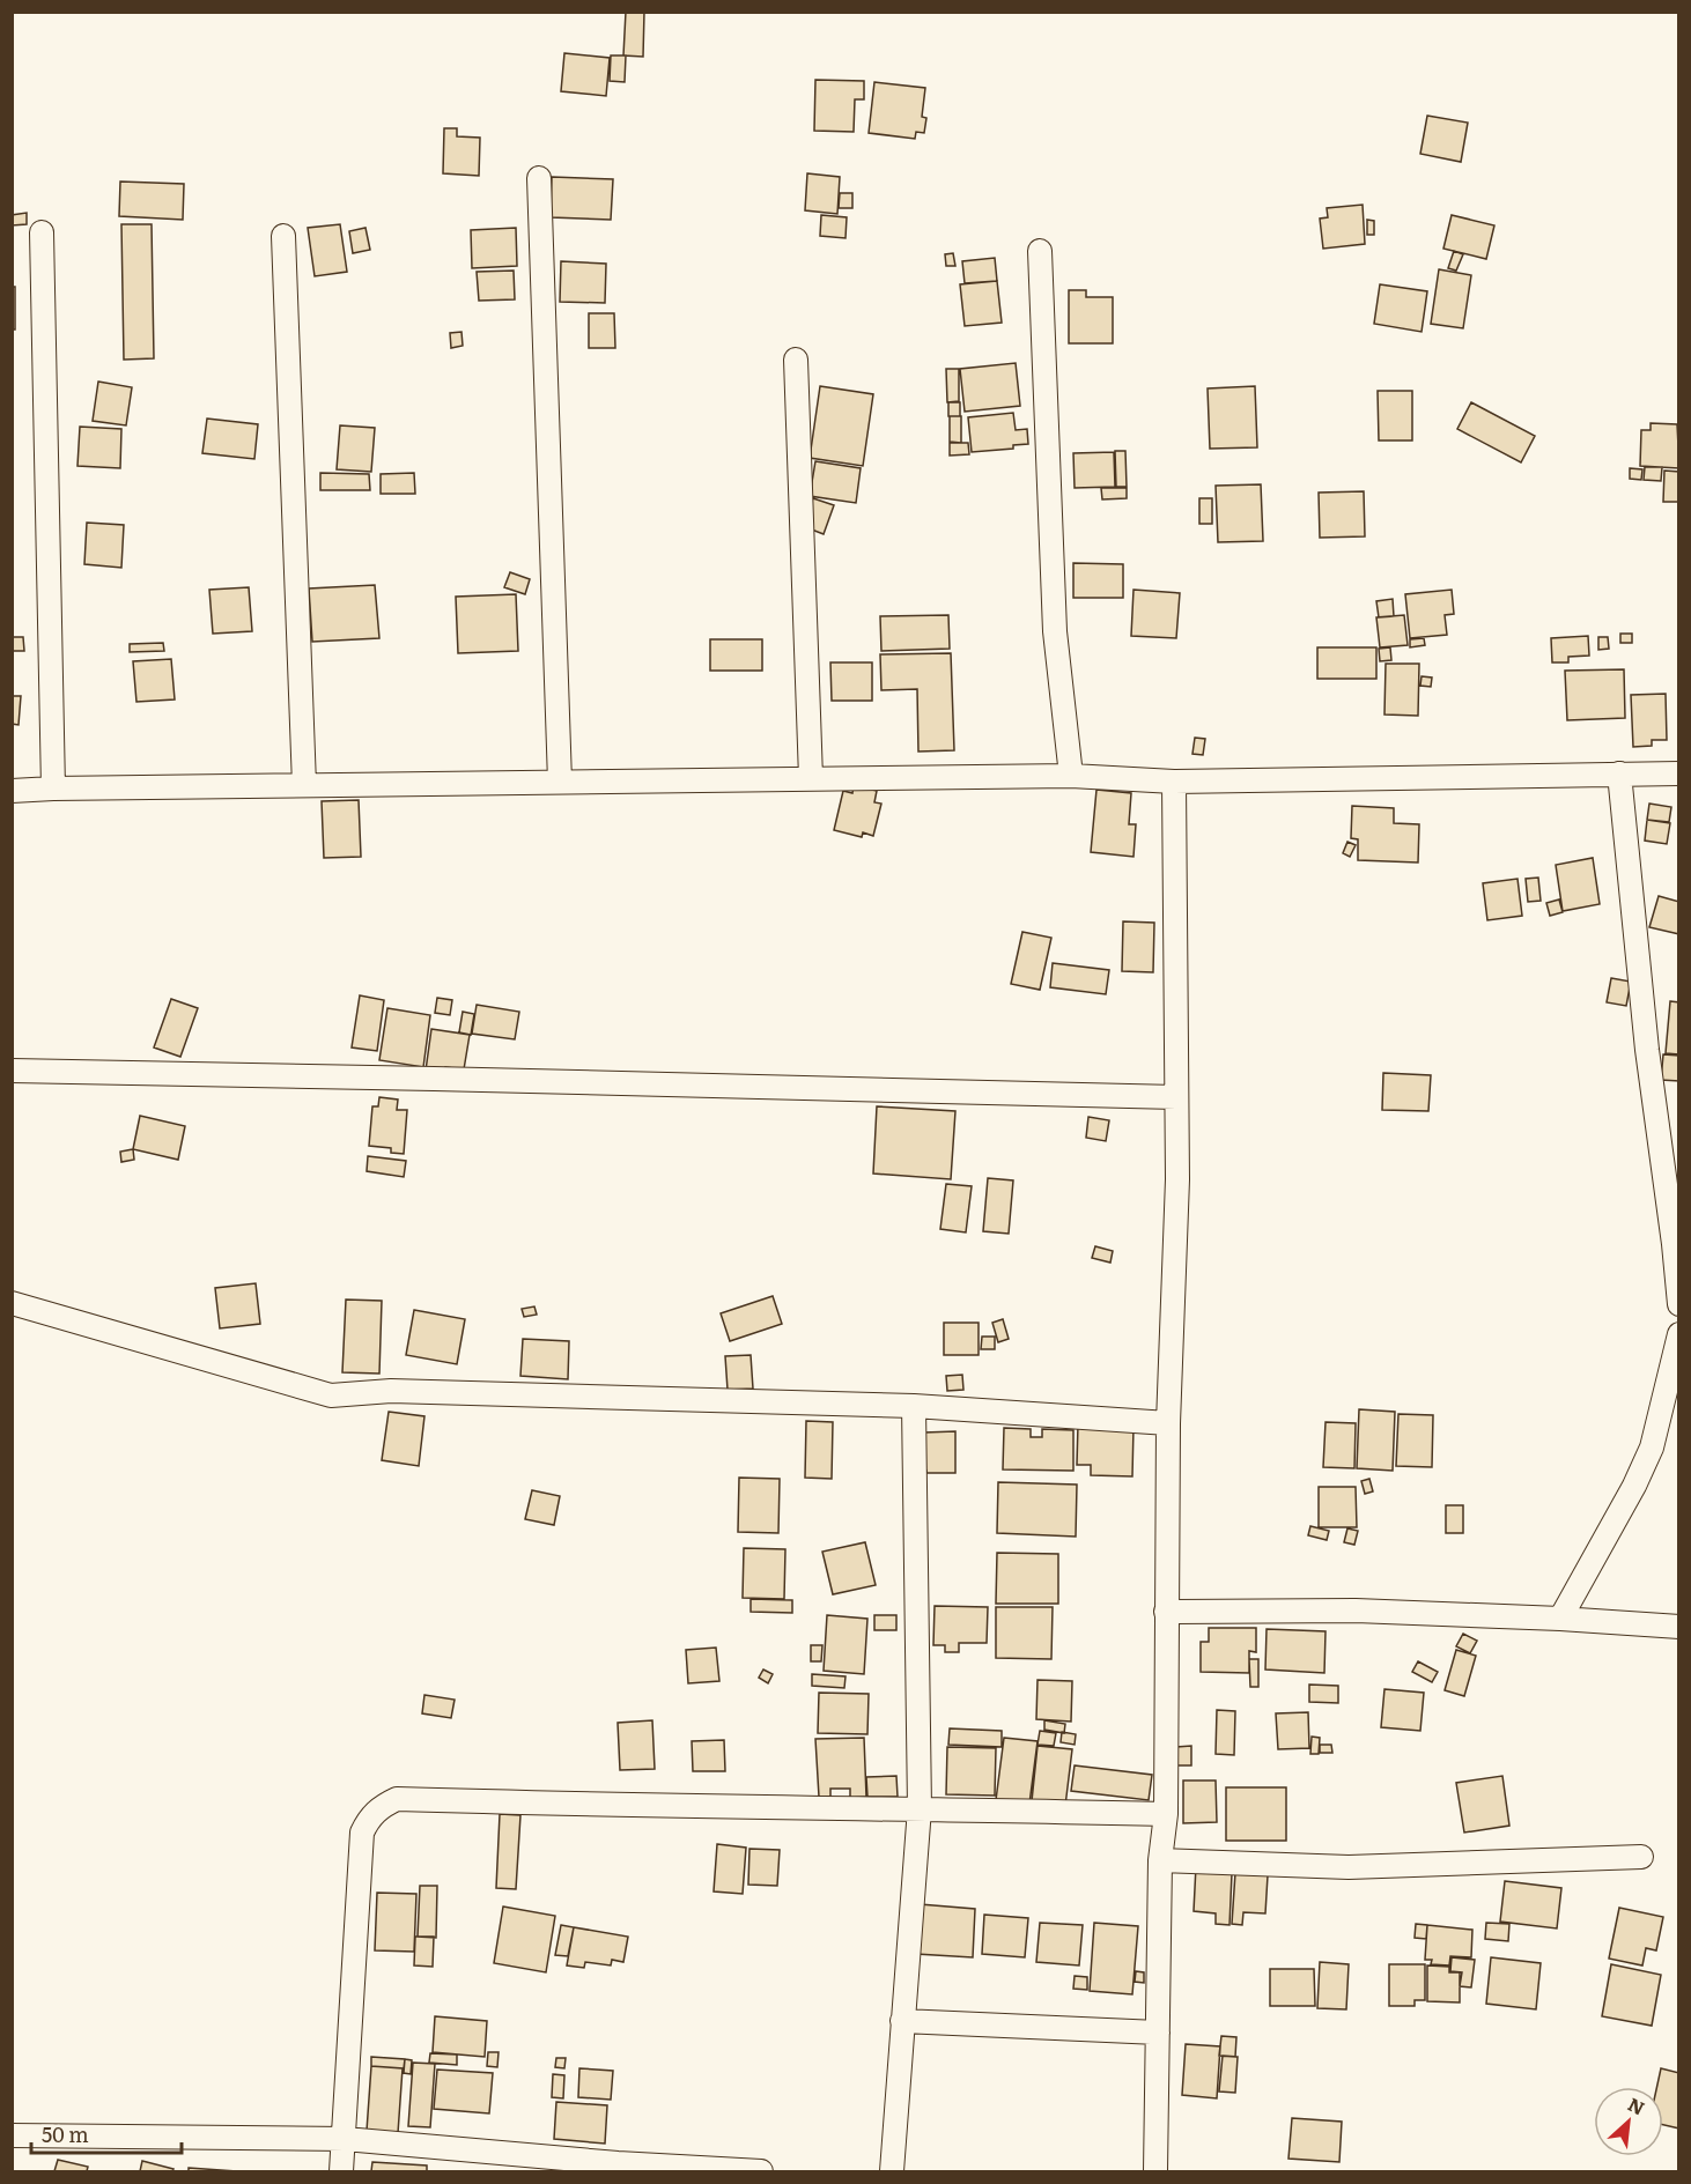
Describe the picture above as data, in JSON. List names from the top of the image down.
{
  "scale_bar": "50 m",
  "north": "top right"
}
